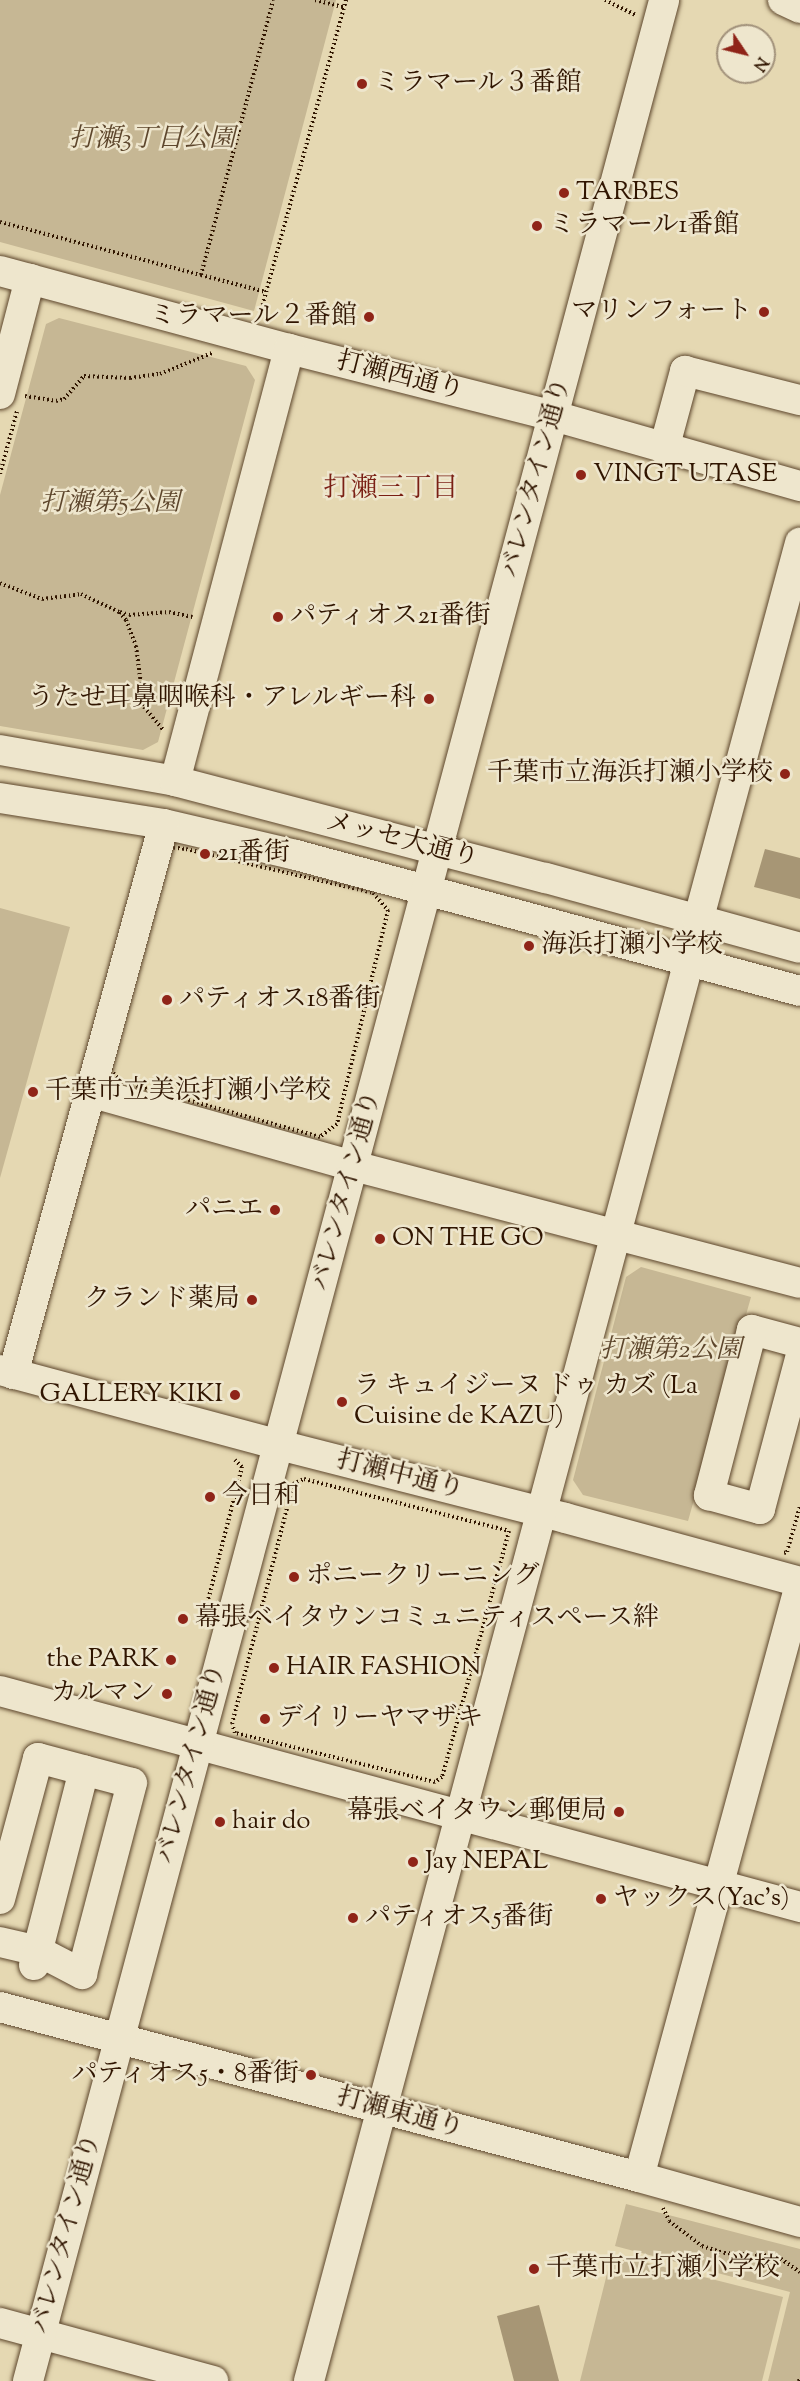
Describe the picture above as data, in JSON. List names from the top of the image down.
{
  "streets": {
    "street": [
      "打瀬西通り",
      "バレンタイン通り",
      "メッセ大通り",
      "打瀬中通り",
      "打瀬東通り"
    ]
  },
  "crossings": [
    ["打瀬西通り", "バレンタイン通り"],
    ["バレンタイン通り", "メッセ大通り"],
    ["バレンタイン通り", "打瀬中通り"],
    ["バレンタイン通り", "打瀬東通り"]
  ],
  "districts": ["打瀬三丁目"],
  "parks": ["打瀬3丁目公園", "打瀬第5公園", "打瀬第2公園"],
  "places": [
    "ミラマール３番館",
    "TARBES",
    "ミラマール1番館",
    "マリンフォート",
    "ミラマール２番館",
    "VINGT UTASE",
    "パティオス21番街",
    "うたせ耳鼻咽喉科・アレルギー科",
    "千葉市立海浜打瀬小学校",
    "21番街",
    "海浜打瀬小学校",
    "パティオス18番街",
    "千葉市立美浜打瀬小学校",
    "パニエ",
    "ON THE GO",
    "クランド薬局",
    "GALLERY KIKI",
    "ラ キュイジーヌ ドゥ カズ (La Cuisine de KAZU)",
    "今日和",
    "ポニークリーニング",
    "幕張ベイタウンコミュニティスペース絆",
    "the PARK",
    "HAIR FASHION",
    "カルマン",
    "デイリーヤマザキ",
    "幕張ベイタウン郵便局",
    "hair do",
    "Jay NEPAL",
    "ヤックス(Yac's)",
    "パティオス5番街",
    "パティオス5・8番街",
    "千葉市立打瀬小学校"
  ],
  "north": "bottom right"
}
